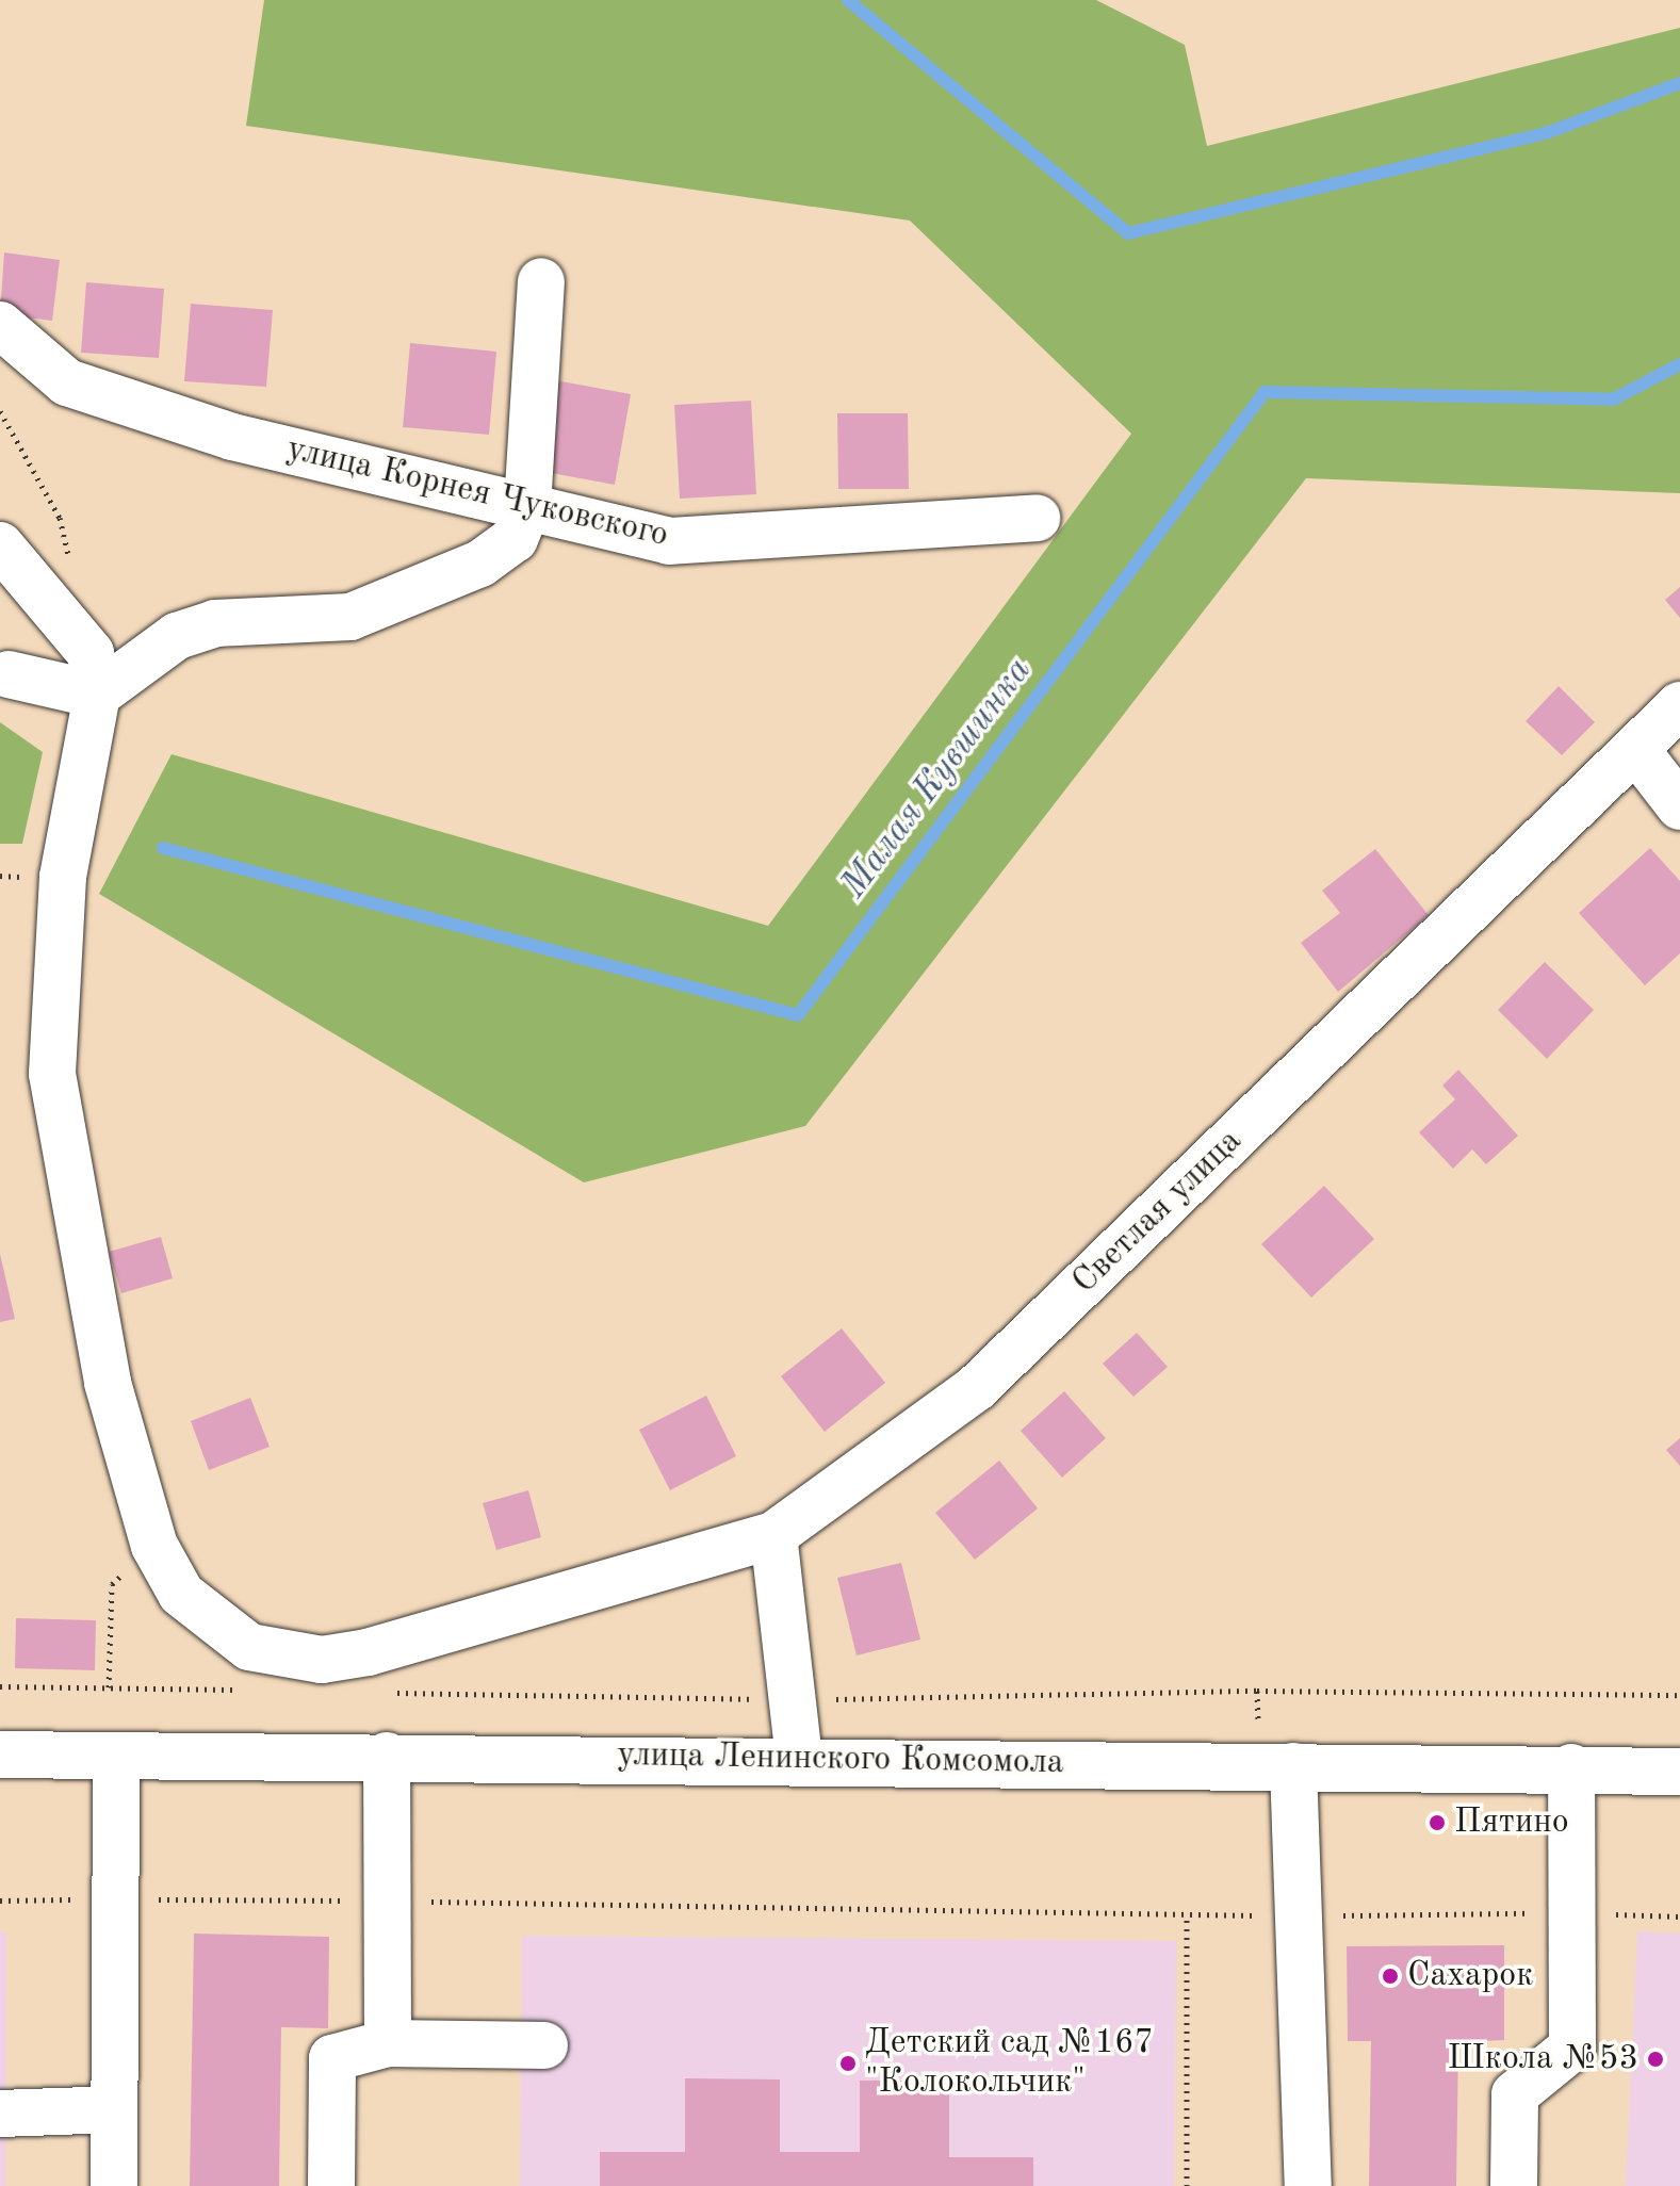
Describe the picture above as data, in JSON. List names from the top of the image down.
{
  "streets": {
    "street": ["улица Корнея Чуковского", "Светлая улица", "улица Ленинского Комсомола"]
  },
  "water": ["Малая Кувшинка"],
  "places": [
    "Пятино",
    "Сахарок",
    "Школа №53",
    "Детский сад №167 \"Колокольчик\""
  ]
}
